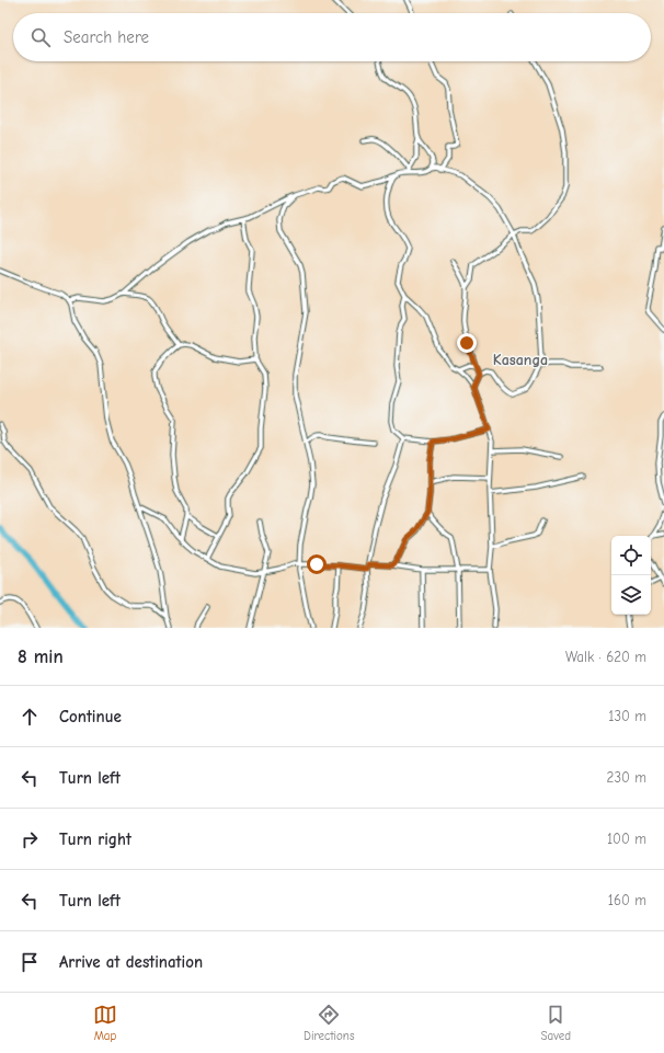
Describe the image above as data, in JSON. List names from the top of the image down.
{
  "districts": ["Kasanga"],
  "page": {
    "search": "Search here",
    "heading": ["8 min", "Walk · 620 m"],
    "list": [
      ["Continue", "130 m"],
      ["Turn left", "230 m"],
      ["Turn right", "100 m"],
      ["Turn left", "160 m"],
      "Arrive at destination"
    ],
    "nav": ["Map", "Directions", "Saved"]
  }
}
